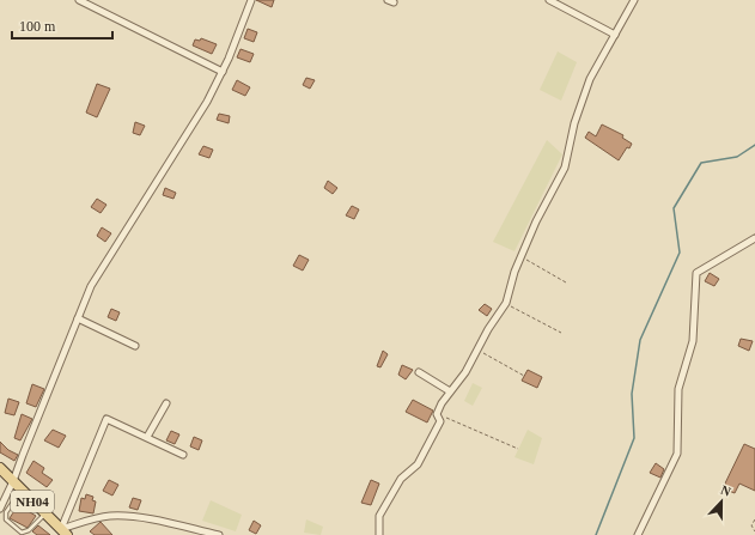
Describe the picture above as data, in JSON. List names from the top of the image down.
{
  "streets": {
    "main road": ["NH04"]
  },
  "scale_bar": "100 m",
  "north": "top"
}
